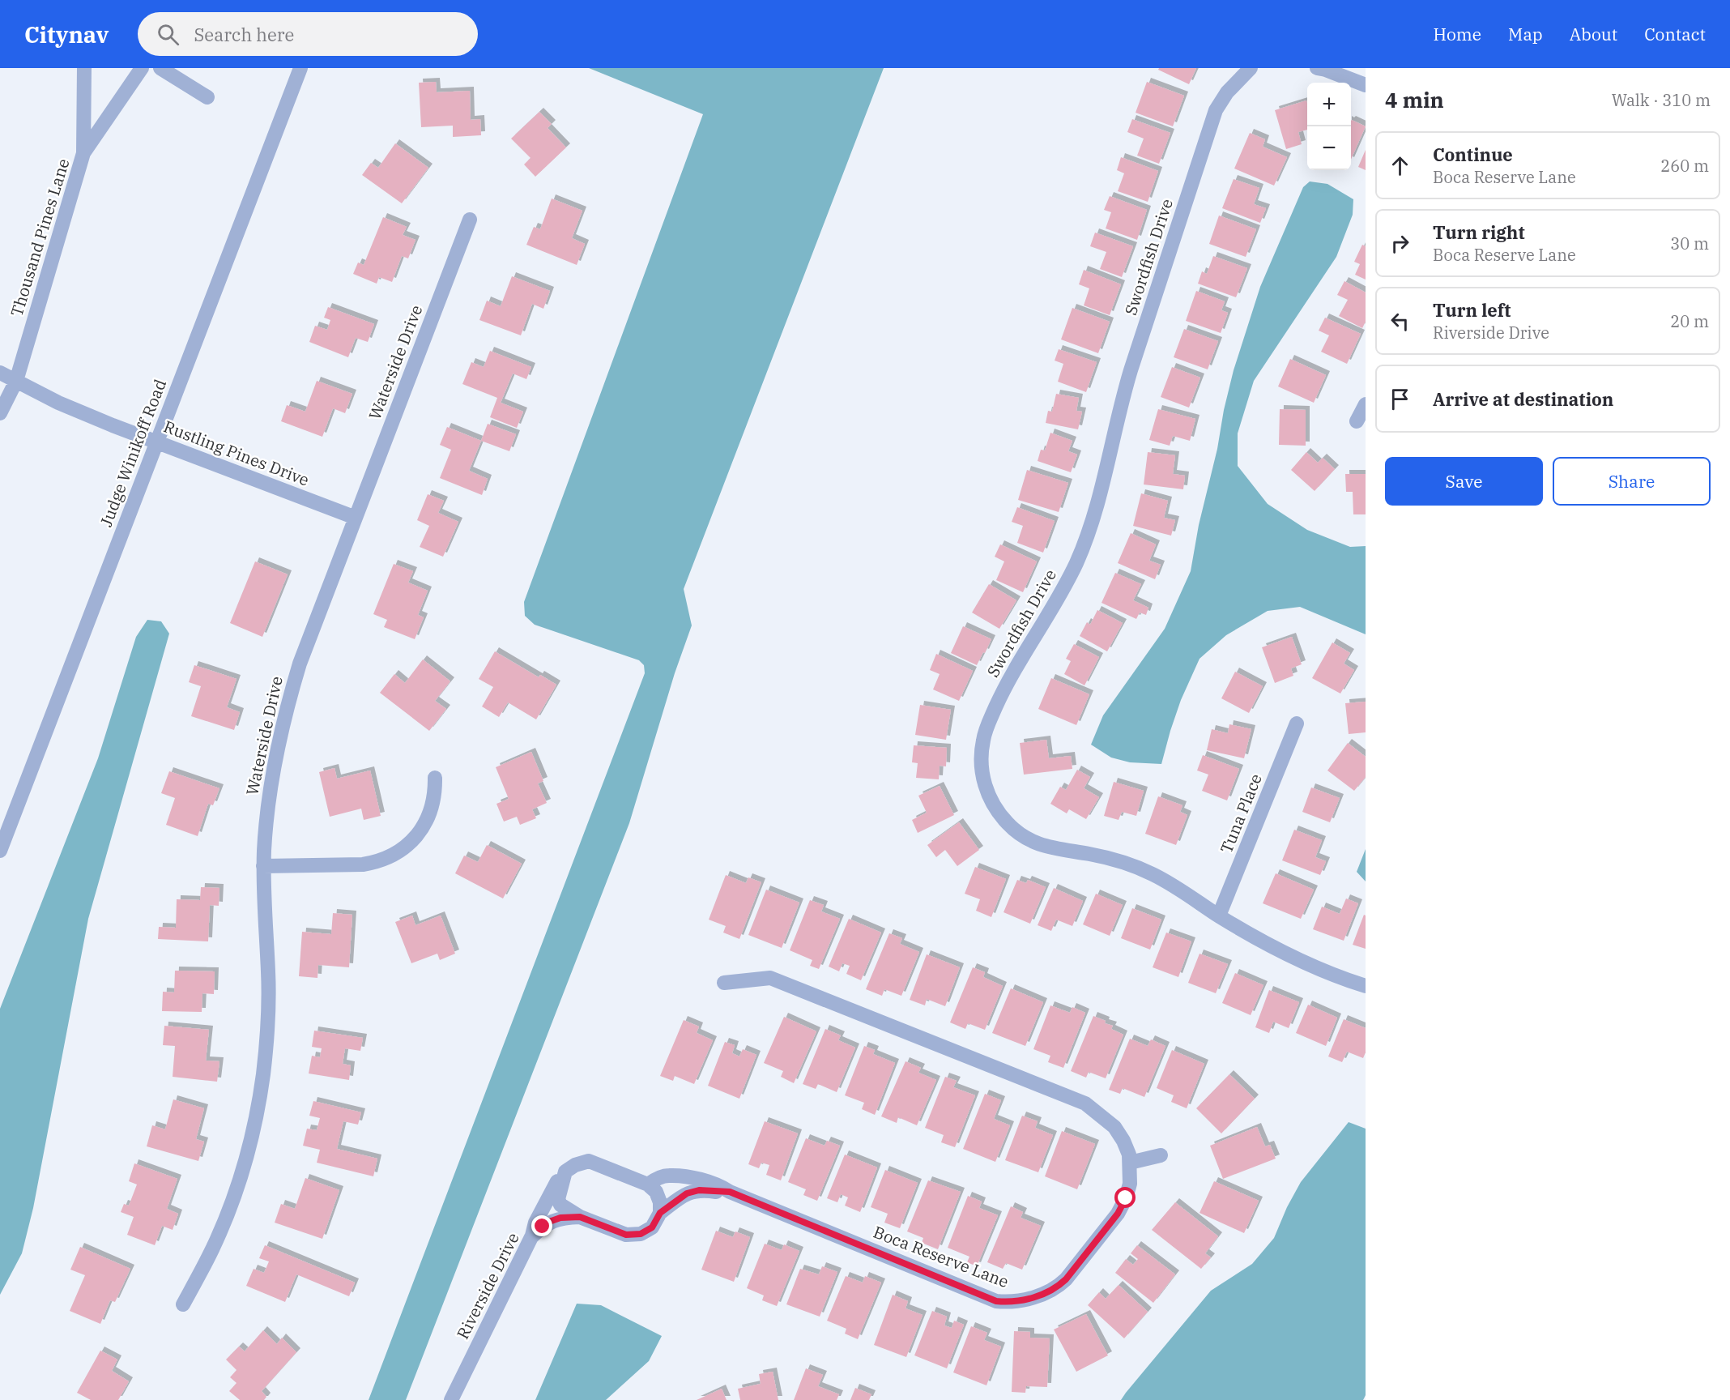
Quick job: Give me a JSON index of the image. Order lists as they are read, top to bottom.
{
  "streets": {
    "street": [
      "Thousand Pines Lane",
      "Swordfish Drive",
      "Waterside Drive",
      "Judge Winikoff Road",
      "Rustling Pines Drive",
      "Tuna Place",
      "Boca Reserve Lane",
      "Riverside Drive"
    ]
  },
  "crossings": [
    ["Thousand Pines Lane", "Rustling Pines Drive"],
    ["Swordfish Drive", "Tuna Place"],
    ["Waterside Drive", "Rustling Pines Drive"],
    ["Judge Winikoff Road", "Rustling Pines Drive"],
    ["Boca Reserve Lane", "Riverside Drive"]
  ],
  "page": {
    "header": "Citynav",
    "search": "Search here",
    "nav": [
      "Home",
      "Map",
      "About",
      "Contact"
    ],
    "heading": ["4 min", "Walk · 310 m"],
    "map_buttons": ["+", "−"],
    "list": [
      ["Continue", "Boca Reserve Lane", "260 m"],
      ["Turn right", "Boca Reserve Lane", "30 m"],
      ["Turn left", "Riverside Drive", "20 m"],
      "Arrive at destination"
    ],
    "buttons": ["Save", "Share"]
  }
}
